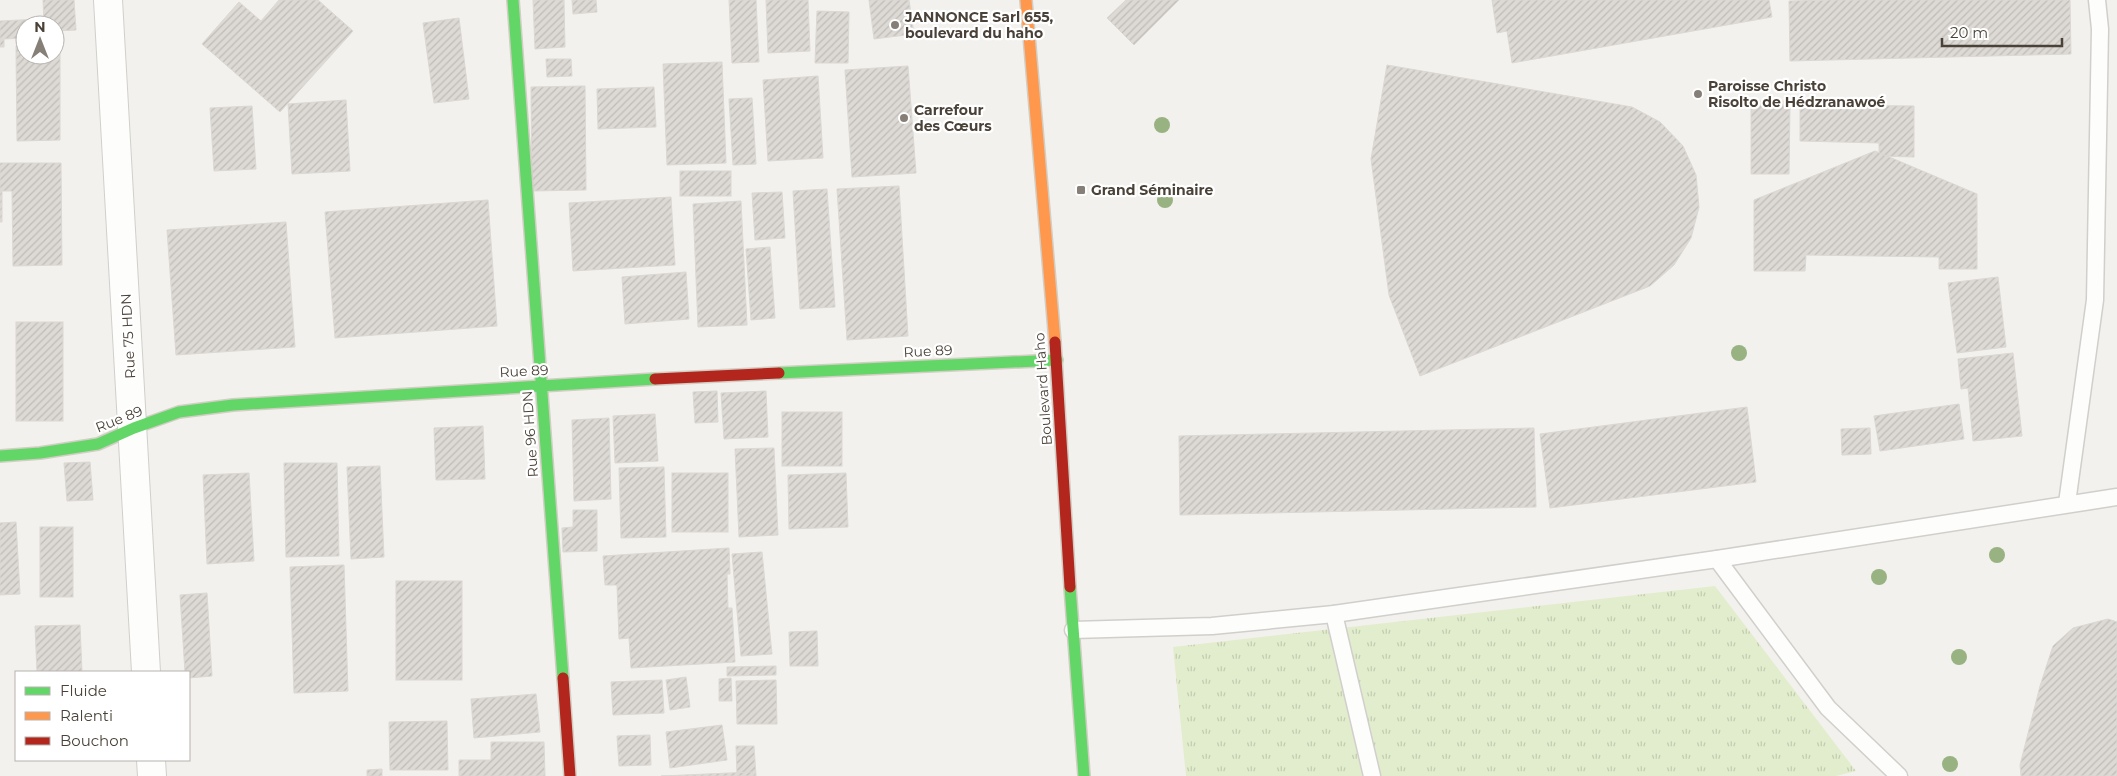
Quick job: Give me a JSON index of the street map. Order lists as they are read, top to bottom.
{
  "streets": {
    "street": [
      "Rue 75 HDN",
      "Rue 89",
      "Boulevard Haho",
      "Rue 96 HDN"
    ]
  },
  "crossings": [
    ["Rue 75 HDN", "Rue 89"],
    ["Rue 89", "Boulevard Haho"],
    ["Rue 89", "Rue 96 HDN"]
  ],
  "places": {
    "other": ["JANNONCE Sarl 655, boulevard du haho", "Paroisse Christo Risolto de Hédzranawoé", "Carrefour des Cœurs"],
    "transit": ["Grand Séminaire"]
  },
  "legend": ["Fluide", "Ralenti", "Bouchon"],
  "scale_bar": "20 m",
  "north": "top"
}
